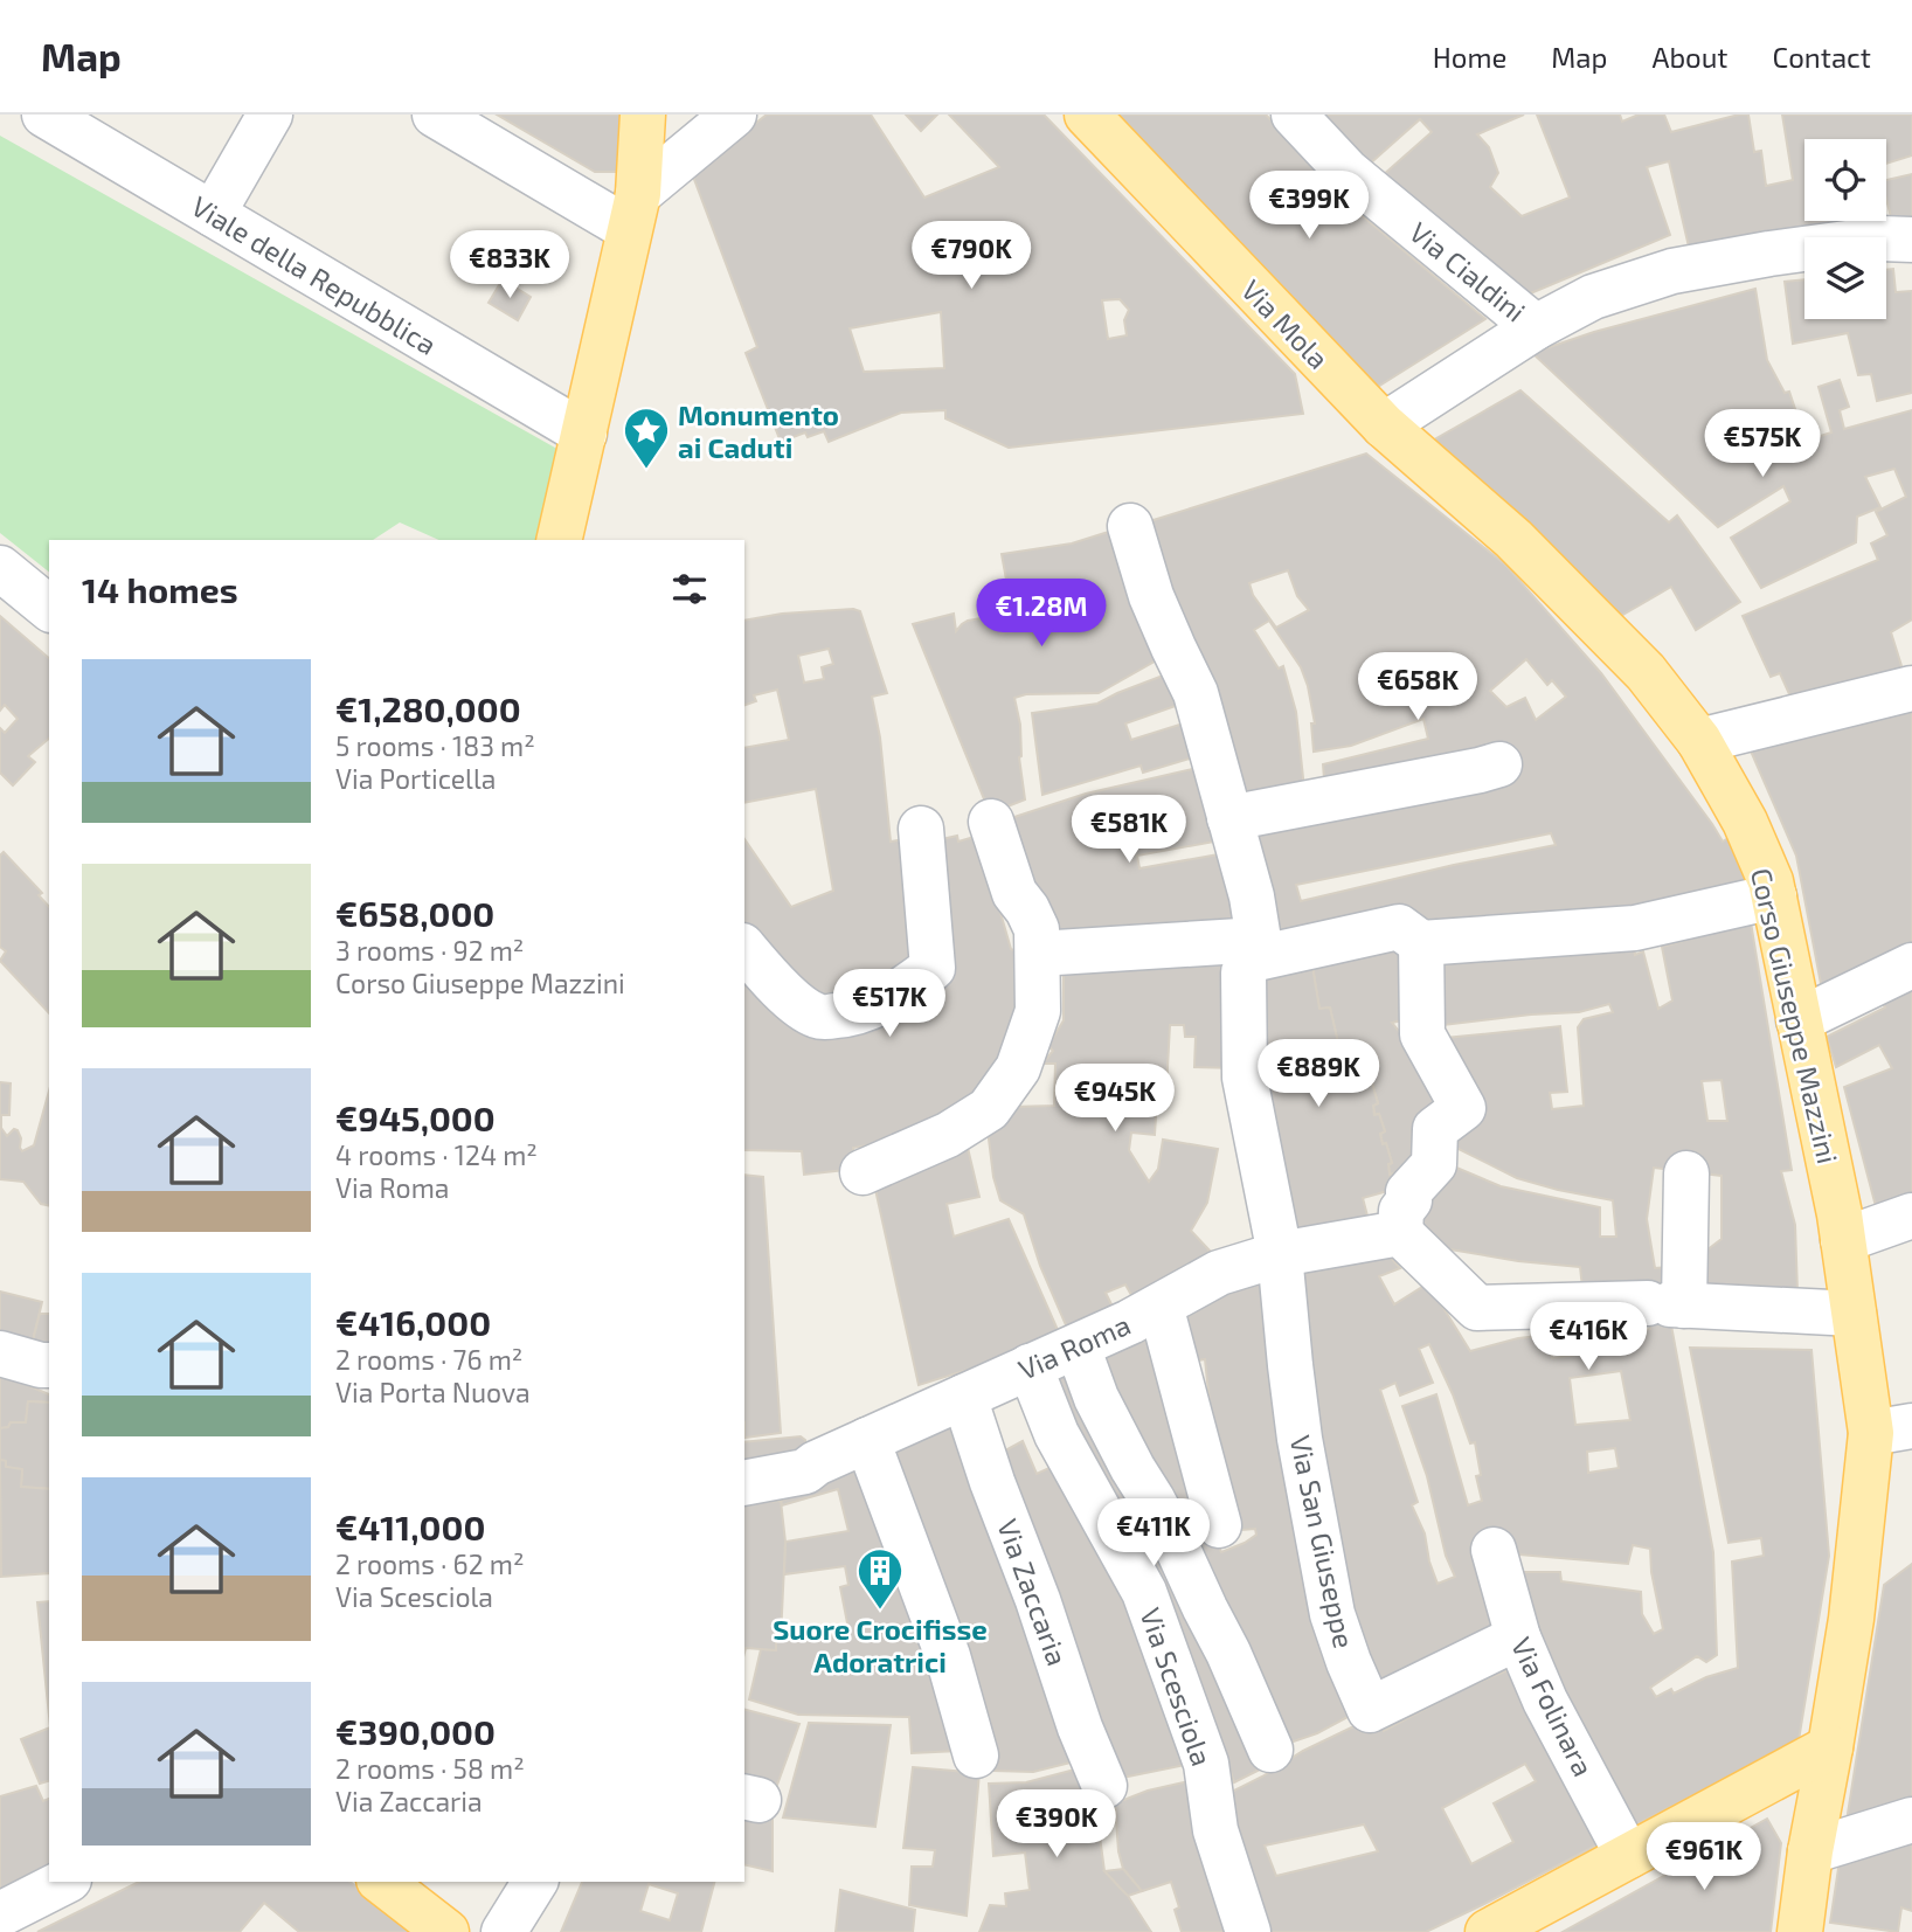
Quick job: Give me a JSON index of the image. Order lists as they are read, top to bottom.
{
  "streets": {
    "main road": ["Via Mola", "Corso Giuseppe Mazzini"],
    "street": [
      "Via Cialdini",
      "Viale della Repubblica",
      "Via Roma",
      "Via San Giuseppe",
      "Via Zaccaria",
      "Via Scesciola",
      "Via Folinara"
    ]
  },
  "crossings": [
    ["Via Mola", "Corso Giuseppe Mazzini"],
    ["Via Roma", "Via San Giuseppe"],
    ["Via Roma", "Via Zaccaria"],
    ["Via Roma", "Via Scesciola"],
    ["Via San Giuseppe", "Via Folinara"]
  ],
  "places": {
    "place": ["Monumento ai Caduti"],
    "building": ["Suore Crocifisse Adoratrici"]
  },
  "page": {
    "header": "Map",
    "nav": [
      "Home",
      "Map",
      "About",
      "Contact"
    ],
    "price": [
      "€399K",
      "€790K",
      "€833K",
      "€575K",
      "€1.28M",
      "€658K",
      "€581K",
      "€517K",
      "€889K",
      "€945K",
      "€416K",
      "€411K",
      "€390K",
      "€961K"
    ],
    "heading": "14 homes",
    "list": [
      {
        "name": "€1,280,000",
        "note": "5 rooms · 183 m² · Via Porticella"
      },
      {
        "name": "€658,000",
        "note": "3 rooms · 92 m² · Corso Giuseppe Mazzini"
      },
      {
        "name": "€945,000",
        "note": "4 rooms · 124 m² · Via Roma"
      },
      {
        "name": "€416,000",
        "note": "2 rooms · 76 m² · Via Porta Nuova"
      },
      {
        "name": "€411,000",
        "note": "2 rooms · 62 m² · Via Scesciola"
      },
      {
        "name": "€390,000",
        "note": "2 rooms · 58 m² · Via Zaccaria"
      }
    ]
  }
}
